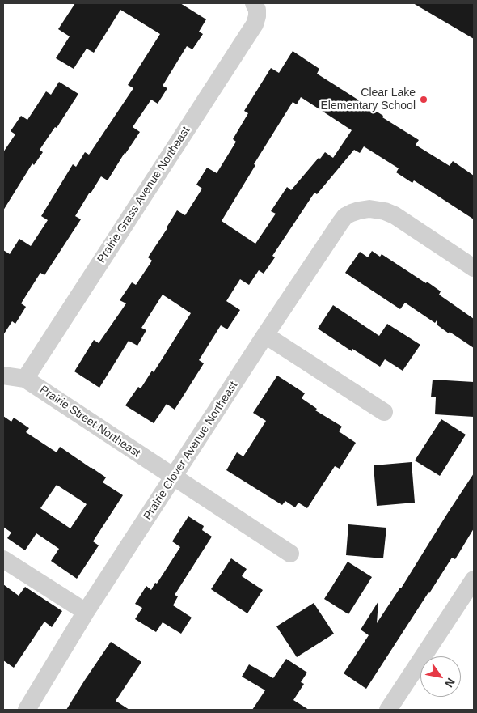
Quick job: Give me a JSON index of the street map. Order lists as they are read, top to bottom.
{
  "streets": {
    "street": ["Prairie Grass Avenue Northeast", "Prairie Street Northeast", "Prairie Clover Avenue Northeast"]
  },
  "crossings": [
    ["Prairie Grass Avenue Northeast", "Prairie Street Northeast"],
    ["Prairie Street Northeast", "Prairie Clover Avenue Northeast"]
  ],
  "places": ["Clear Lake Elementary School"],
  "north": "bottom right"
}
